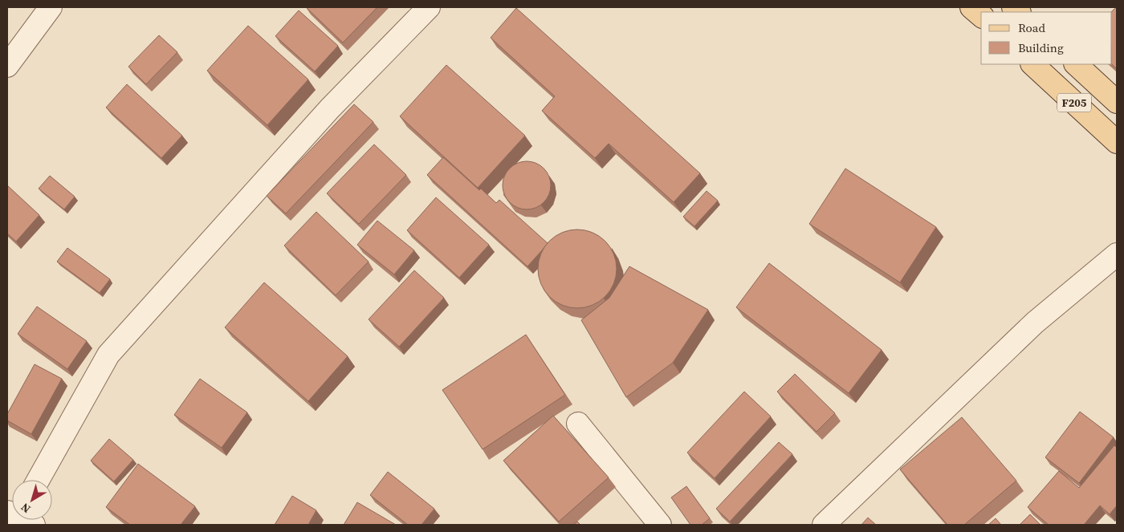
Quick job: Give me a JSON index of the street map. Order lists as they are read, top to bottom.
{
  "streets": {
    "main road": ["F205"]
  },
  "legend": ["Road", "Building"],
  "north": "bottom left"
}
